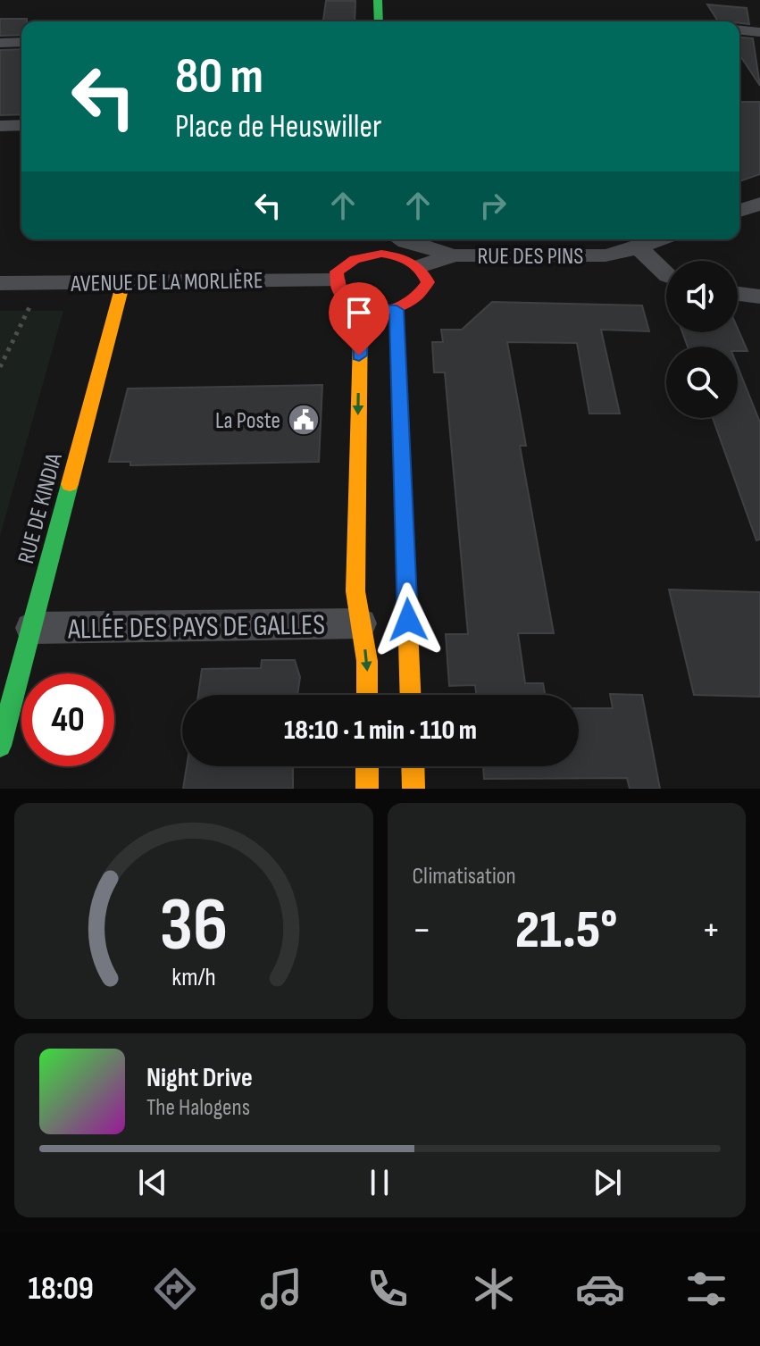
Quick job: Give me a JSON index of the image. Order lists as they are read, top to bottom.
{
  "streets": {
    "street": [
      "RUE DES PINS",
      "AVENUE DE LA MORLIÈRE",
      "RUE DE KINDIA",
      "ALLÉE DES PAYS DE GALLES"
    ]
  },
  "crossings": [
    ["RUE DES PINS", "AVENUE DE LA MORLIÈRE"],
    ["AVENUE DE LA MORLIÈRE", "RUE DE KINDIA"],
    ["RUE DE KINDIA", "ALLÉE DES PAYS DE GALLES"]
  ],
  "places": {
    "public building": ["La Poste"]
  },
  "page": {
    "turn": ["80 m", "Place de Heuswiller"],
    "limit": "40",
    "trip": "18:10 · 1 min · 110 m",
    "tile": "Climatisation",
    "heat": ["−", "21.5°", "+"],
    "song": ["Night Drive", "The Halogens"],
    "tabs": "18:09",
    "gauge": ["36", "km/h"]
  }
}
